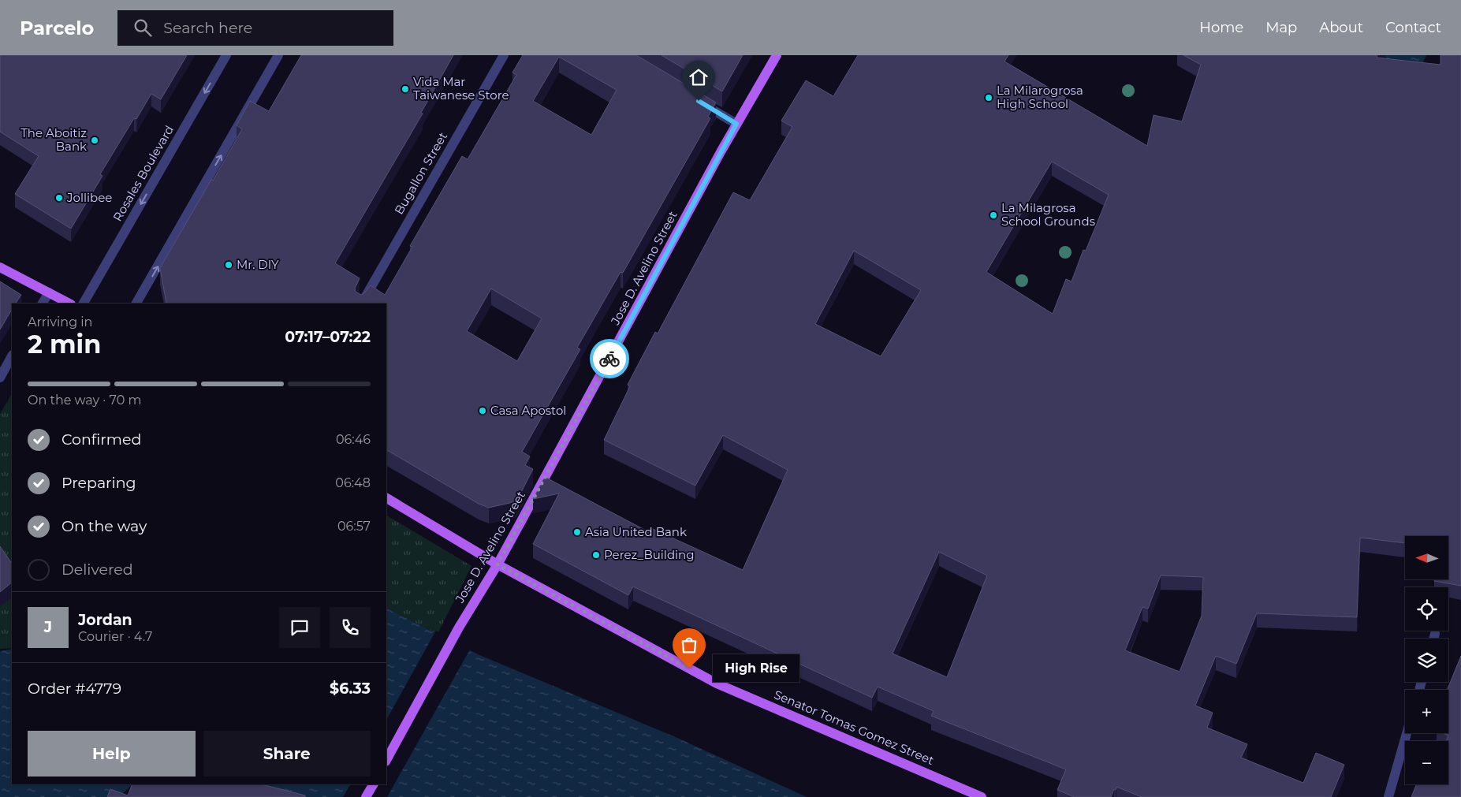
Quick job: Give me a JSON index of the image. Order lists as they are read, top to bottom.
{
  "streets": {
    "main road": ["Jose D. Avelino Street", "Senator Tomas Gomez Street"],
    "street": ["Rosales Boulevard", "Bugallon Street"]
  },
  "crossings": [
    ["Jose D. Avelino Street", "Senator Tomas Gomez Street"]
  ],
  "places": [
    "Vida Mar Taiwanese Store",
    "La Milarogrosa High School",
    "The Aboitiz Bank",
    "Jollibee",
    "La Milagrosa School Grounds",
    "Mr. DIY",
    "Casa Apostol",
    "Asia United Bank",
    "Perez_Building",
    "High Rise"
  ],
  "north": "left",
  "page": {
    "header": "Parcelo",
    "search": "Search here",
    "nav": [
      "Home",
      "Map",
      "About",
      "Contact"
    ],
    "heading": ["2 min", "Arriving in", "07:17–07:22"],
    "panel": [
      "Jordan",
      "Courier · 4.7",
      "Order #4779",
      "$6.33"
    ],
    "bar": "On the way · 70 m",
    "list": [
      ["Confirmed", "06:46"],
      ["Preparing", "06:48"],
      ["On the way", "06:57"],
      "Delivered"
    ],
    "map_buttons": ["+", "−"],
    "round": "J",
    "bubble": "High Rise",
    "buttons": ["Help", "Share"]
  }
}
